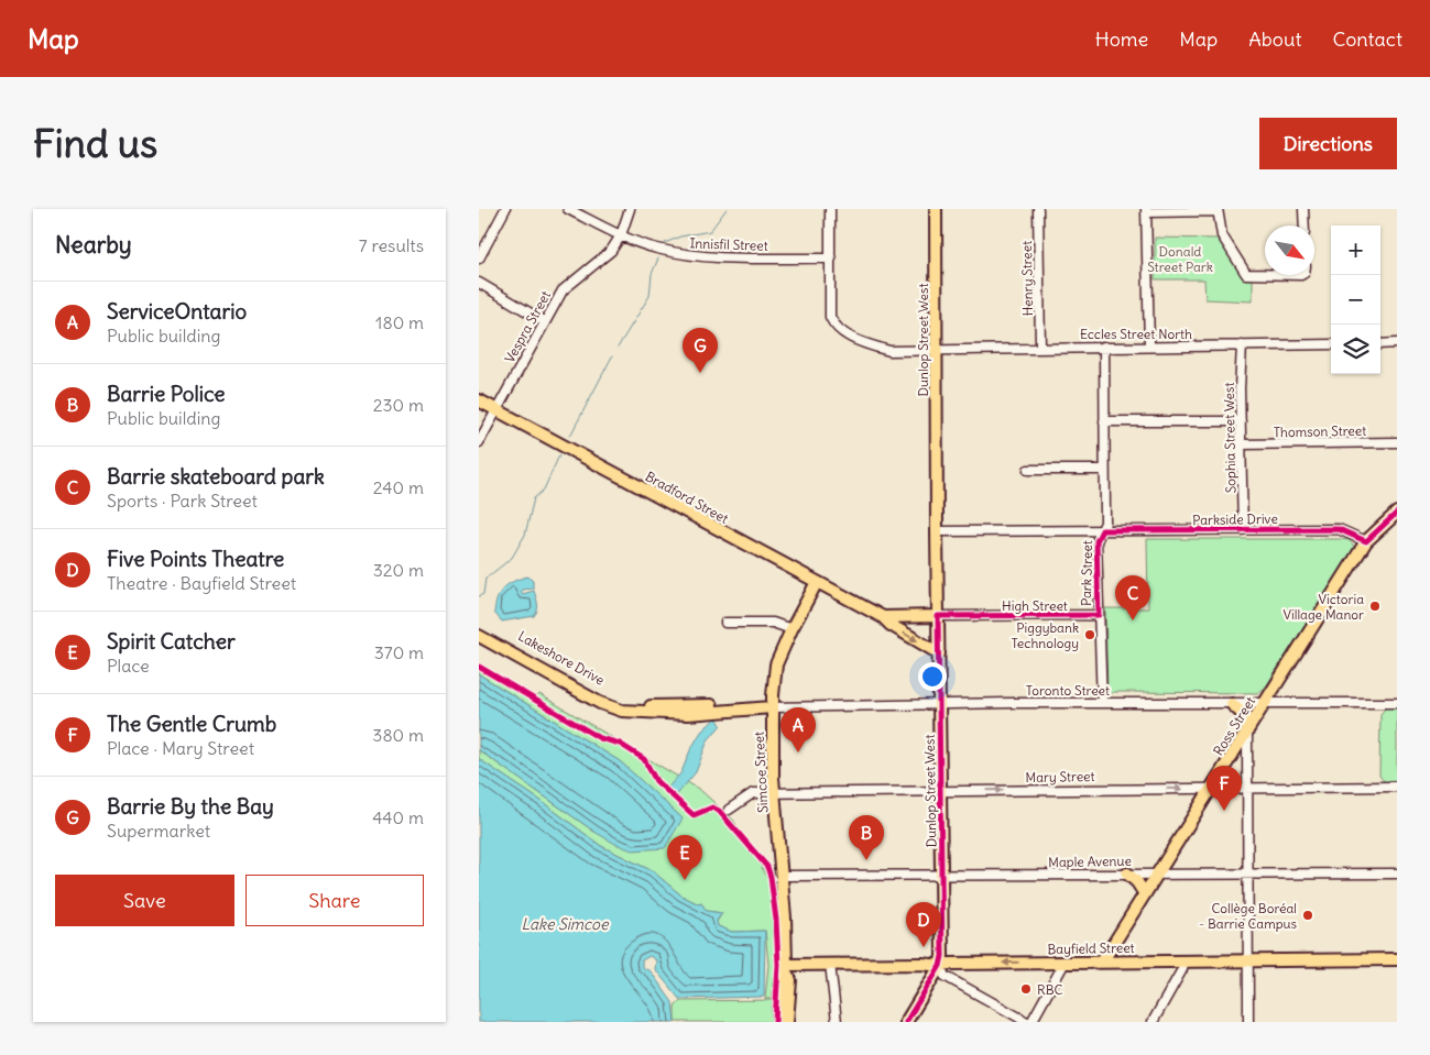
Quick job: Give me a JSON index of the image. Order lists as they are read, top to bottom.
{
  "streets": {
    "main road": [
      "Dunlop Street West",
      "Bradford Street",
      "High Street",
      "Lakeshore Drive",
      "Toronto Street",
      "Ross Street",
      "Simcoe Street",
      "Bayfield Street"
    ],
    "street": [
      "Innisfil Street",
      "Henry Street",
      "Vespra Street",
      "Eccles Street North",
      "Thomson Street",
      "Sophia Street West",
      "Parkside Drive",
      "Park Street",
      "Mary Street",
      "Maple Avenue"
    ]
  },
  "crossings": [
    ["Innisfil Street", "Vespra Street"],
    ["Innisfil Street", "Eccles Street North"],
    ["Henry Street", "Eccles Street North"],
    ["Vespra Street", "Bradford Street"],
    ["Eccles Street North", "Dunlop Street West"],
    ["Eccles Street North", "Sophia Street West"],
    ["Eccles Street North", "Park Street"],
    ["Dunlop Street West", "Bradford Street"],
    ["Dunlop Street West", "Parkside Drive"],
    ["Dunlop Street West", "High Street"],
    ["Dunlop Street West", "Toronto Street"],
    ["Dunlop Street West", "Mary Street"],
    ["Dunlop Street West", "Maple Avenue"],
    ["Dunlop Street West", "Bayfield Street"],
    ["Thomson Street", "Sophia Street West"],
    ["Sophia Street West", "Parkside Drive"],
    ["Bradford Street", "High Street"],
    ["Bradford Street", "Simcoe Street"],
    ["Parkside Drive", "Park Street"],
    ["Parkside Drive", "Ross Street"],
    ["Park Street", "High Street"],
    ["Park Street", "Toronto Street"],
    ["Lakeshore Drive", "Toronto Street"],
    ["Toronto Street", "Ross Street"],
    ["Toronto Street", "Simcoe Street"],
    ["Ross Street", "Mary Street"],
    ["Ross Street", "Maple Avenue"],
    ["Ross Street", "Bayfield Street"],
    ["Simcoe Street", "Mary Street"],
    ["Simcoe Street", "Maple Avenue"],
    ["Simcoe Street", "Bayfield Street"]
  ],
  "one_way": ["Mary Street"],
  "water": ["Lake Simcoe"],
  "parks": ["Donald Street Park"],
  "places": [
    "Victoria Village Manor",
    "Piggybank Technology",
    "Collège Boréal - Barrie Campus",
    "RBC"
  ],
  "north": "bottom right",
  "page": {
    "header": "Map",
    "nav": [
      "Home",
      "Map",
      "About",
      "Contact"
    ],
    "buttons": [
      "Directions",
      ["Save", "Share"]
    ],
    "title": "Find us",
    "heading": ["Nearby", "7 results"],
    "map_buttons": ["+", "−"],
    "list": [
      {
        "mark": "A",
        "name": "ServiceOntario",
        "note": "Public building",
        "value": "180 m"
      },
      {
        "mark": "B",
        "name": "Barrie Police",
        "note": "Public building",
        "value": "230 m"
      },
      {
        "mark": "C",
        "name": "Barrie skateboard park",
        "note": "Sports · Park Street",
        "value": "240 m"
      },
      {
        "mark": "D",
        "name": "Five Points Theatre",
        "note": "Theatre · Bayfield Street",
        "value": "320 m"
      },
      {
        "mark": "E",
        "name": "Spirit Catcher",
        "note": "Place",
        "value": "370 m"
      },
      {
        "mark": "F",
        "name": "The Gentle Crumb",
        "note": "Place · Mary Street",
        "value": "380 m"
      },
      {
        "mark": "G",
        "name": "Barrie By the Bay",
        "note": "Supermarket",
        "value": "440 m"
      }
    ],
    "pins": [
      "G",
      "C",
      "A",
      "F",
      "B",
      "E",
      "D"
    ]
  }
}
